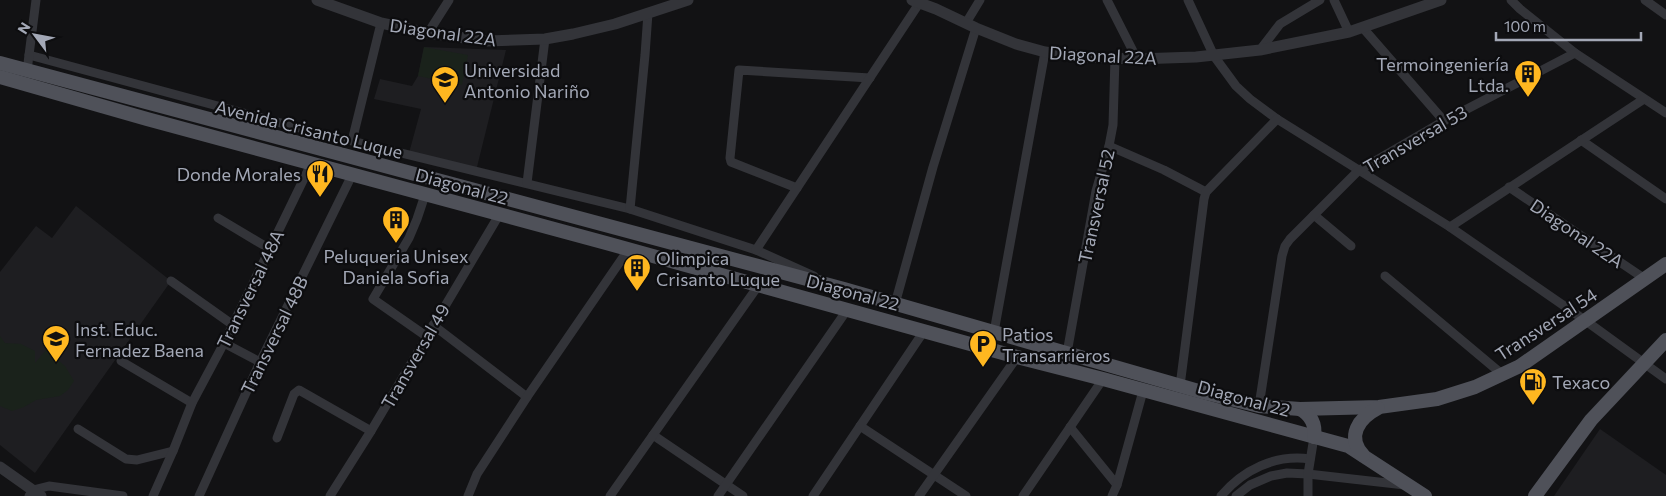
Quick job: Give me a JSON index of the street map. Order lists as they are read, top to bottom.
{
  "streets": {
    "main road": ["Diagonal 22", "Transversal 54"],
    "street": [
      "Diagonal 22A",
      "Avenida Crisanto Luque",
      "Transversal 53",
      "Transversal 52",
      "Transversal 48A",
      "Transversal 48B",
      "Transversal 49"
    ]
  },
  "crossings": [
    ["Diagonal 22A", "Transversal 52"],
    ["Diagonal 22A", "Transversal 54"],
    ["Avenida Crisanto Luque", "Diagonal 22"],
    ["Transversal 53", "Diagonal 22"],
    ["Diagonal 22", "Transversal 52"],
    ["Diagonal 22", "Transversal 48A"],
    ["Diagonal 22", "Transversal 54"],
    ["Diagonal 22", "Transversal 48B"],
    ["Diagonal 22", "Transversal 49"]
  ],
  "places": {
    "building": ["Termoingeniería Ltda.", "Peluqueria Unisex Daniela Sofia", "Olimpica Crisanto Luque"],
    "school or university": ["Universidad Antonio Nariño", "Inst. Educ. Fernadez Baena"],
    "restaurant": ["Donde Morales"],
    "parking": ["Patios Transarrieros"],
    "fuel station": ["Texaco"]
  },
  "scale_bar": "100 m",
  "north": "top left"
}
